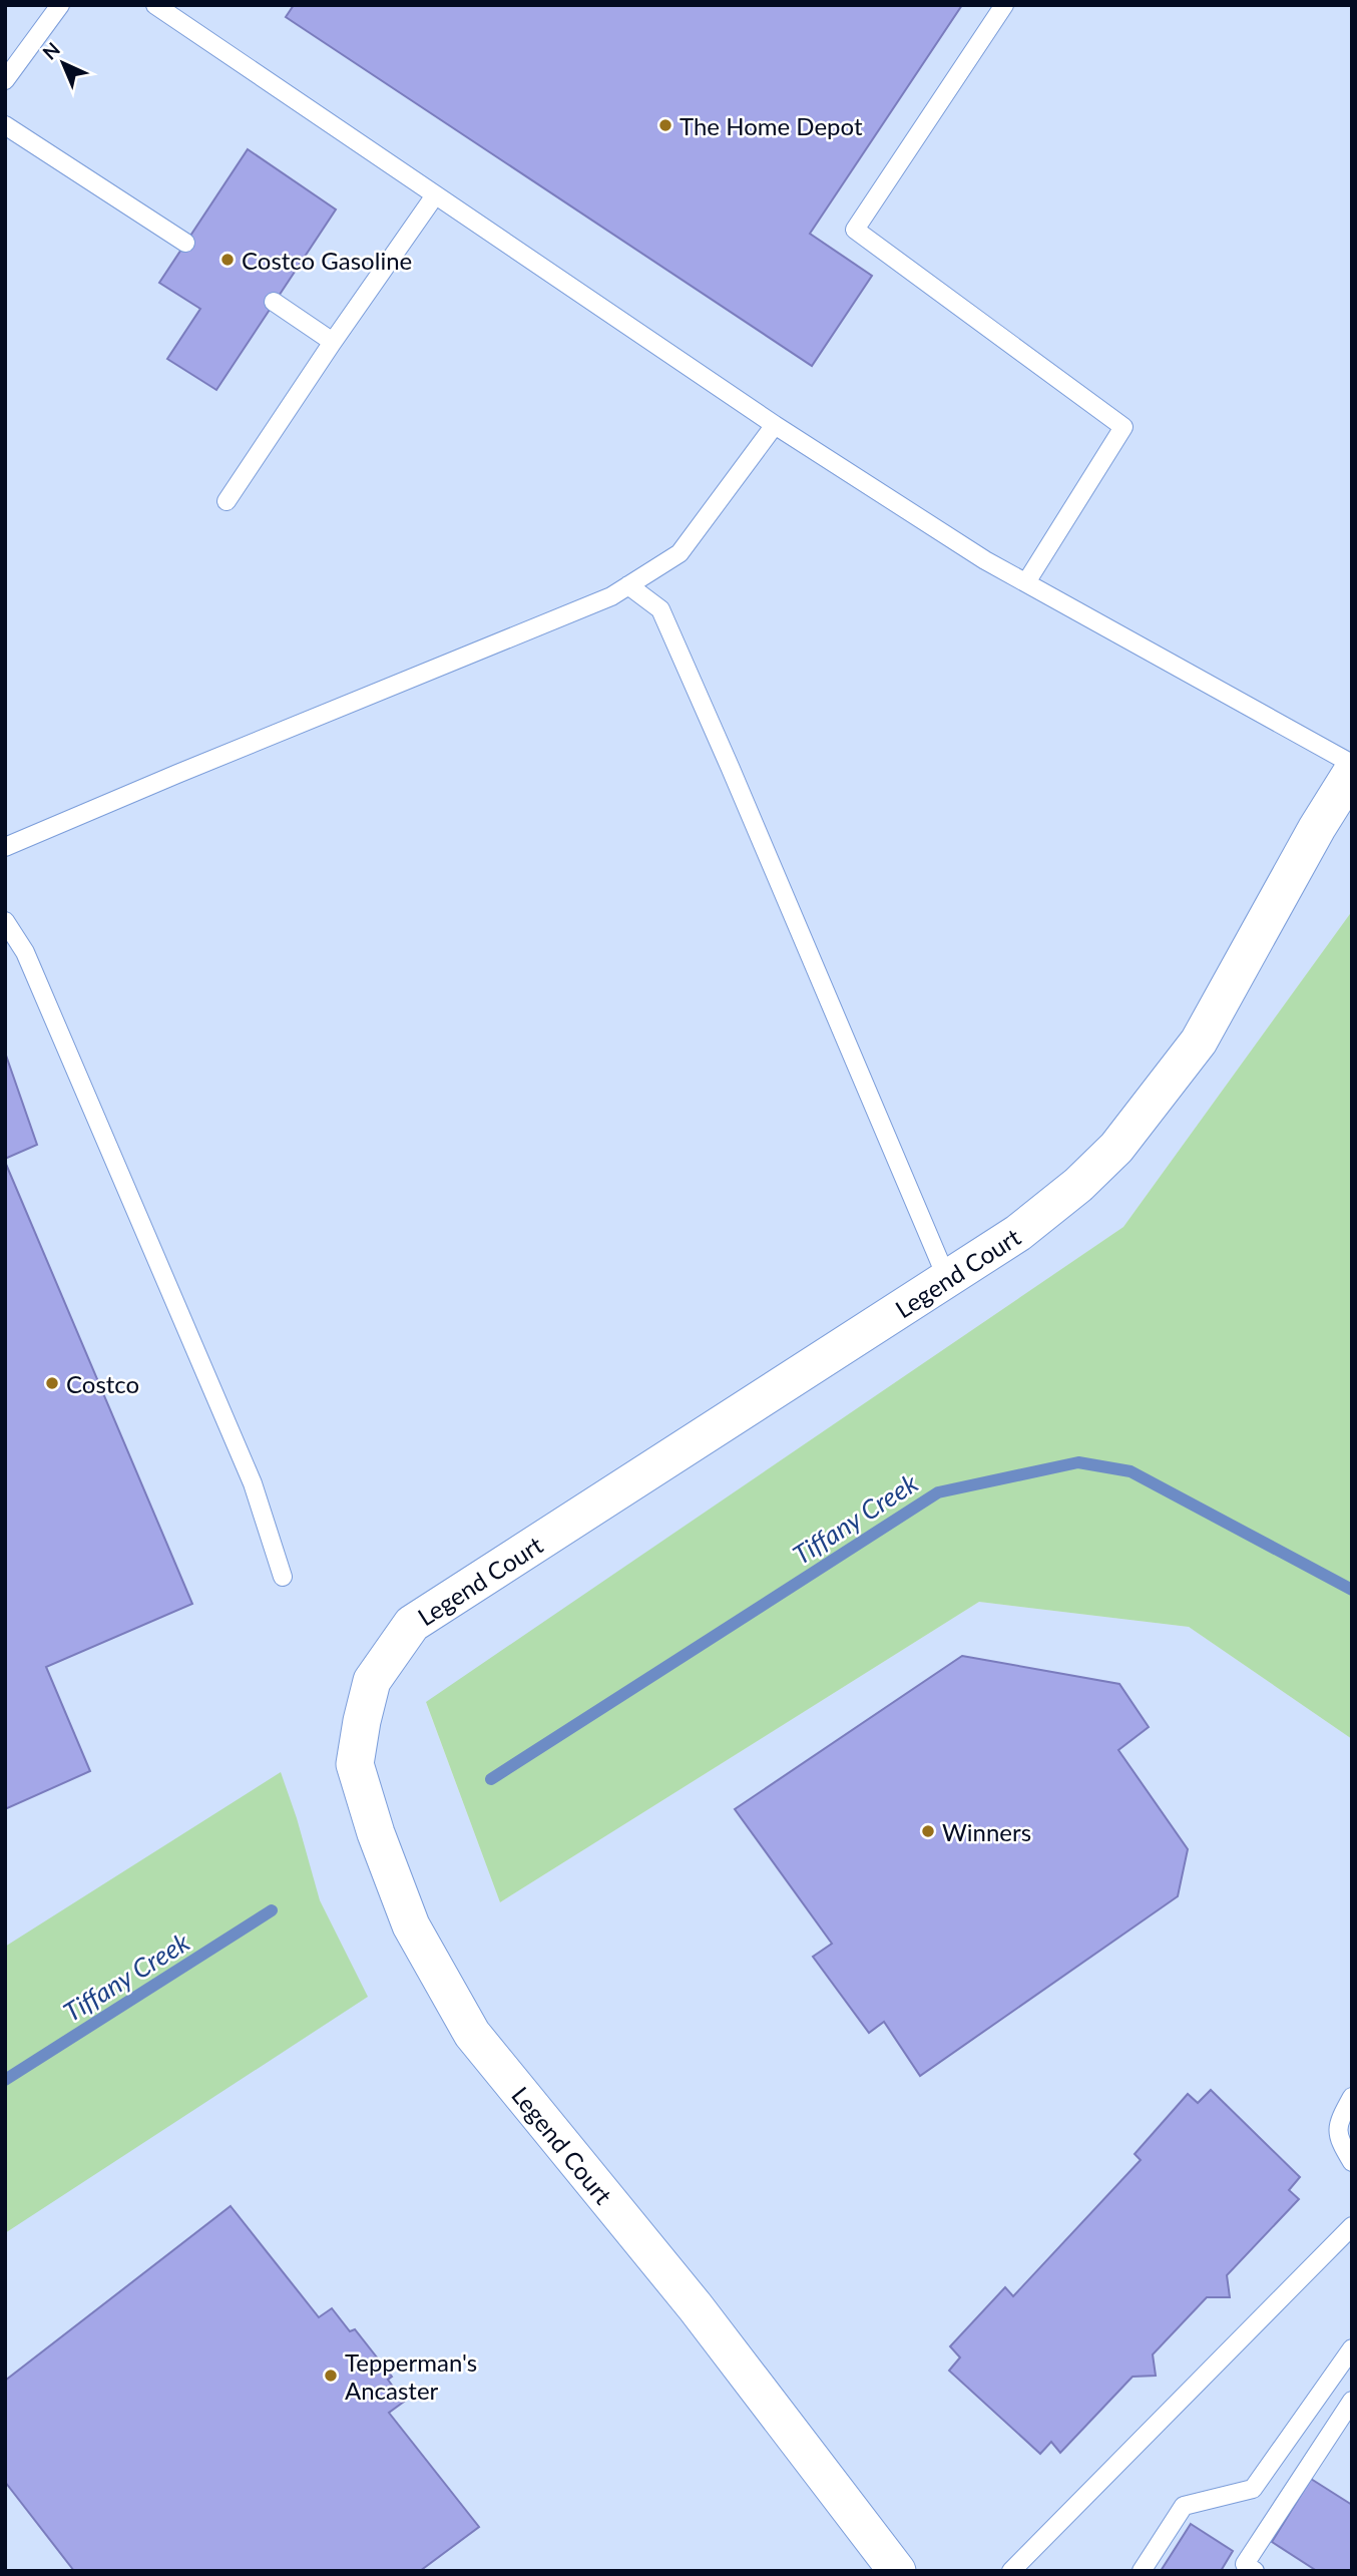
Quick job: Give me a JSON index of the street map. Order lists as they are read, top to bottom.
{
  "streets": {
    "street": ["Legend Court"]
  },
  "water": ["Tiffany Creek"],
  "places": [
    "The Home Depot",
    "Costco Gasoline",
    "Costco",
    "Winners",
    "Tepperman's Ancaster"
  ],
  "north": "top left"
}
